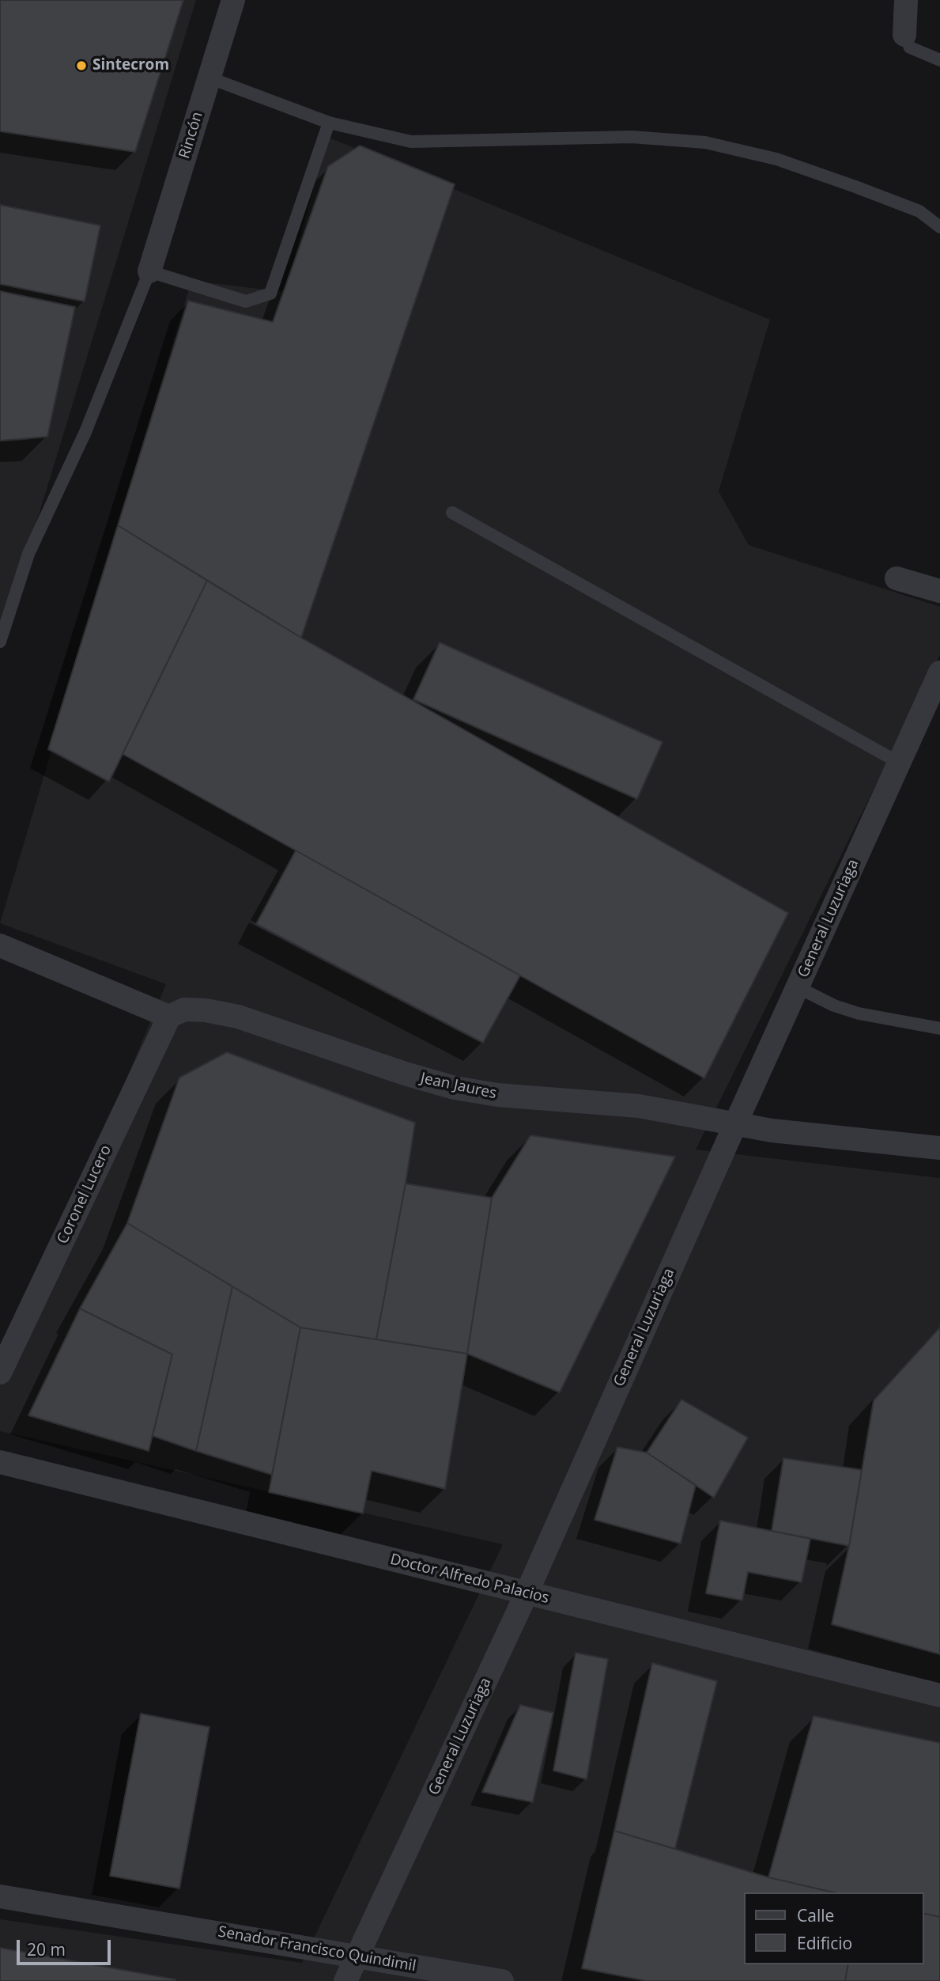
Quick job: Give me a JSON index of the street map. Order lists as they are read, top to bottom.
{
  "streets": {
    "street": [
      "Rincón",
      "General Luzuriaga",
      "Jean Jaures",
      "Coronel Lucero",
      "Doctor Alfredo Palacios",
      "Senador Francisco Quindimil"
    ]
  },
  "crossings": [
    ["General Luzuriaga", "Jean Jaures"],
    ["General Luzuriaga", "Doctor Alfredo Palacios"],
    ["General Luzuriaga", "Senador Francisco Quindimil"],
    ["Jean Jaures", "Coronel Lucero"]
  ],
  "places": ["Sintecrom"],
  "legend": ["Calle", "Edificio"],
  "scale_bar": "20 m"
}
